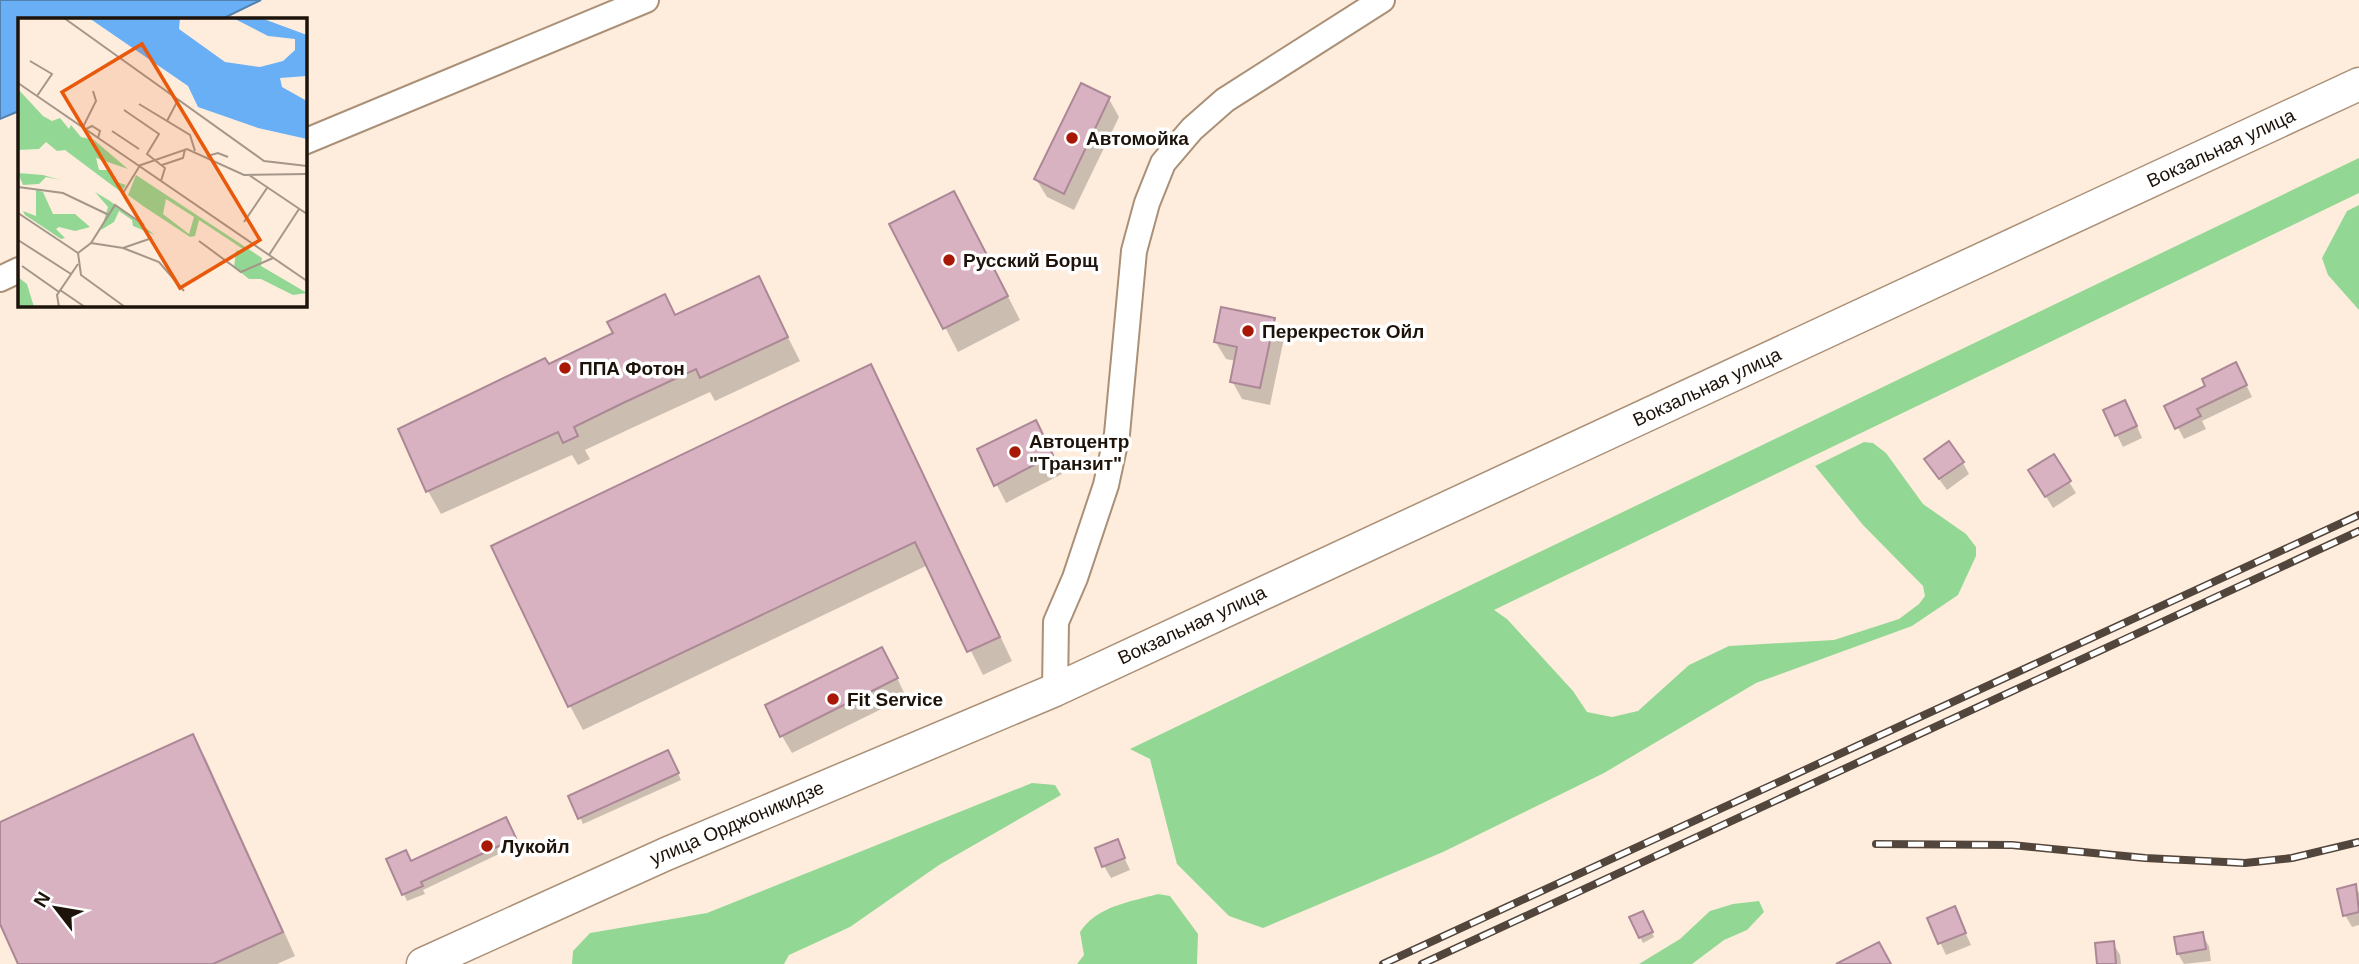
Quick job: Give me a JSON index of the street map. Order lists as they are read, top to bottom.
{
  "streets": {
    "main road": ["Вокзальная улица", "улица Орджоникидзе"]
  },
  "crossings": [
    ["Вокзальная улица", "улица Орджоникидзе"]
  ],
  "places": [
    "Автомойка",
    "Русский Борщ",
    "Перекресток Ойл",
    "ППА Фотон",
    "Автоцентр \"Транзит\"",
    "Fit Service",
    "Лукойл"
  ],
  "north": "top left"
}
